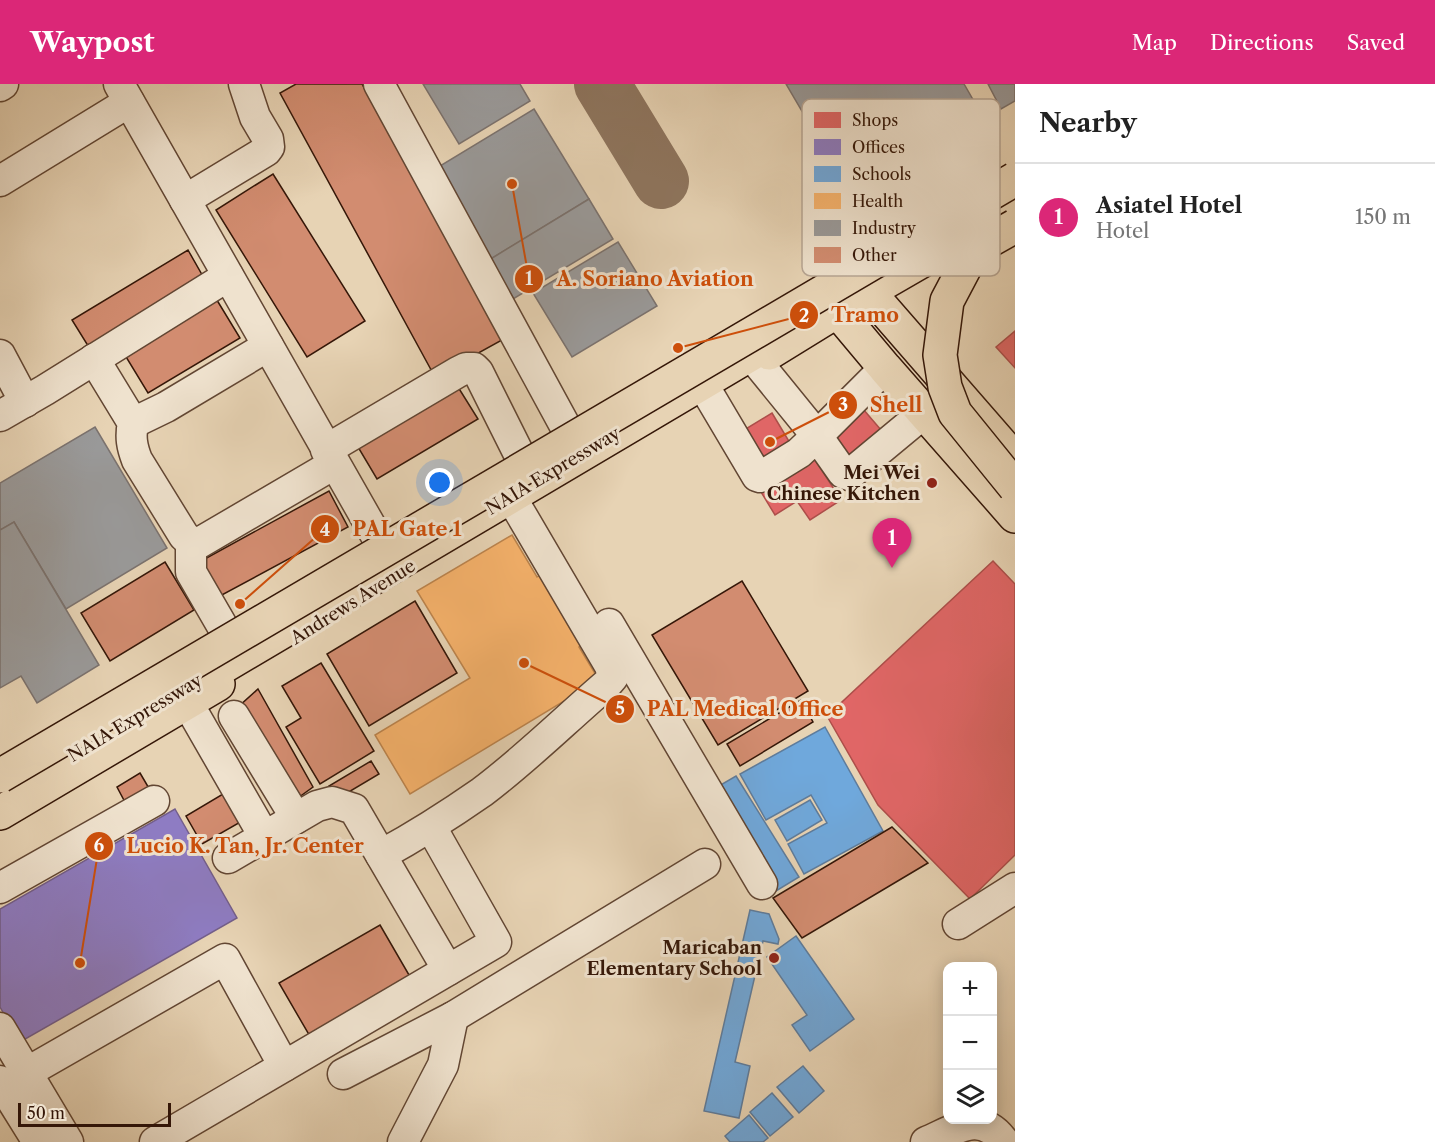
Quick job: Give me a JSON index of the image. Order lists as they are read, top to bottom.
{
  "streets": {
    "main road": ["NAIA Expressway", "Andrews Avenue"]
  },
  "places": [
    "A. Soriano Aviation",
    "Tramo",
    "Shell",
    "Mei Wei Chinese Kitchen",
    "PAL Gate 1",
    "PAL Medical Office",
    "Maricaban Elementary School",
    "Lucio K. Tan, Jr. Center"
  ],
  "legend": [
    "Shops",
    "Offices",
    "Schools",
    "Health",
    "Industry",
    "Other"
  ],
  "scale_bar": "50 m",
  "page": {
    "header": "Waypost",
    "nav": ["Map", "Directions", "Saved"],
    "heading": "Nearby",
    "list": [
      {
        "mark": "1",
        "name": "Asiatel Hotel",
        "note": "Hotel",
        "value": "150 m"
      }
    ],
    "pins": "1",
    "map_buttons": ["+", "−"],
    "scale": "50 m"
  }
}
